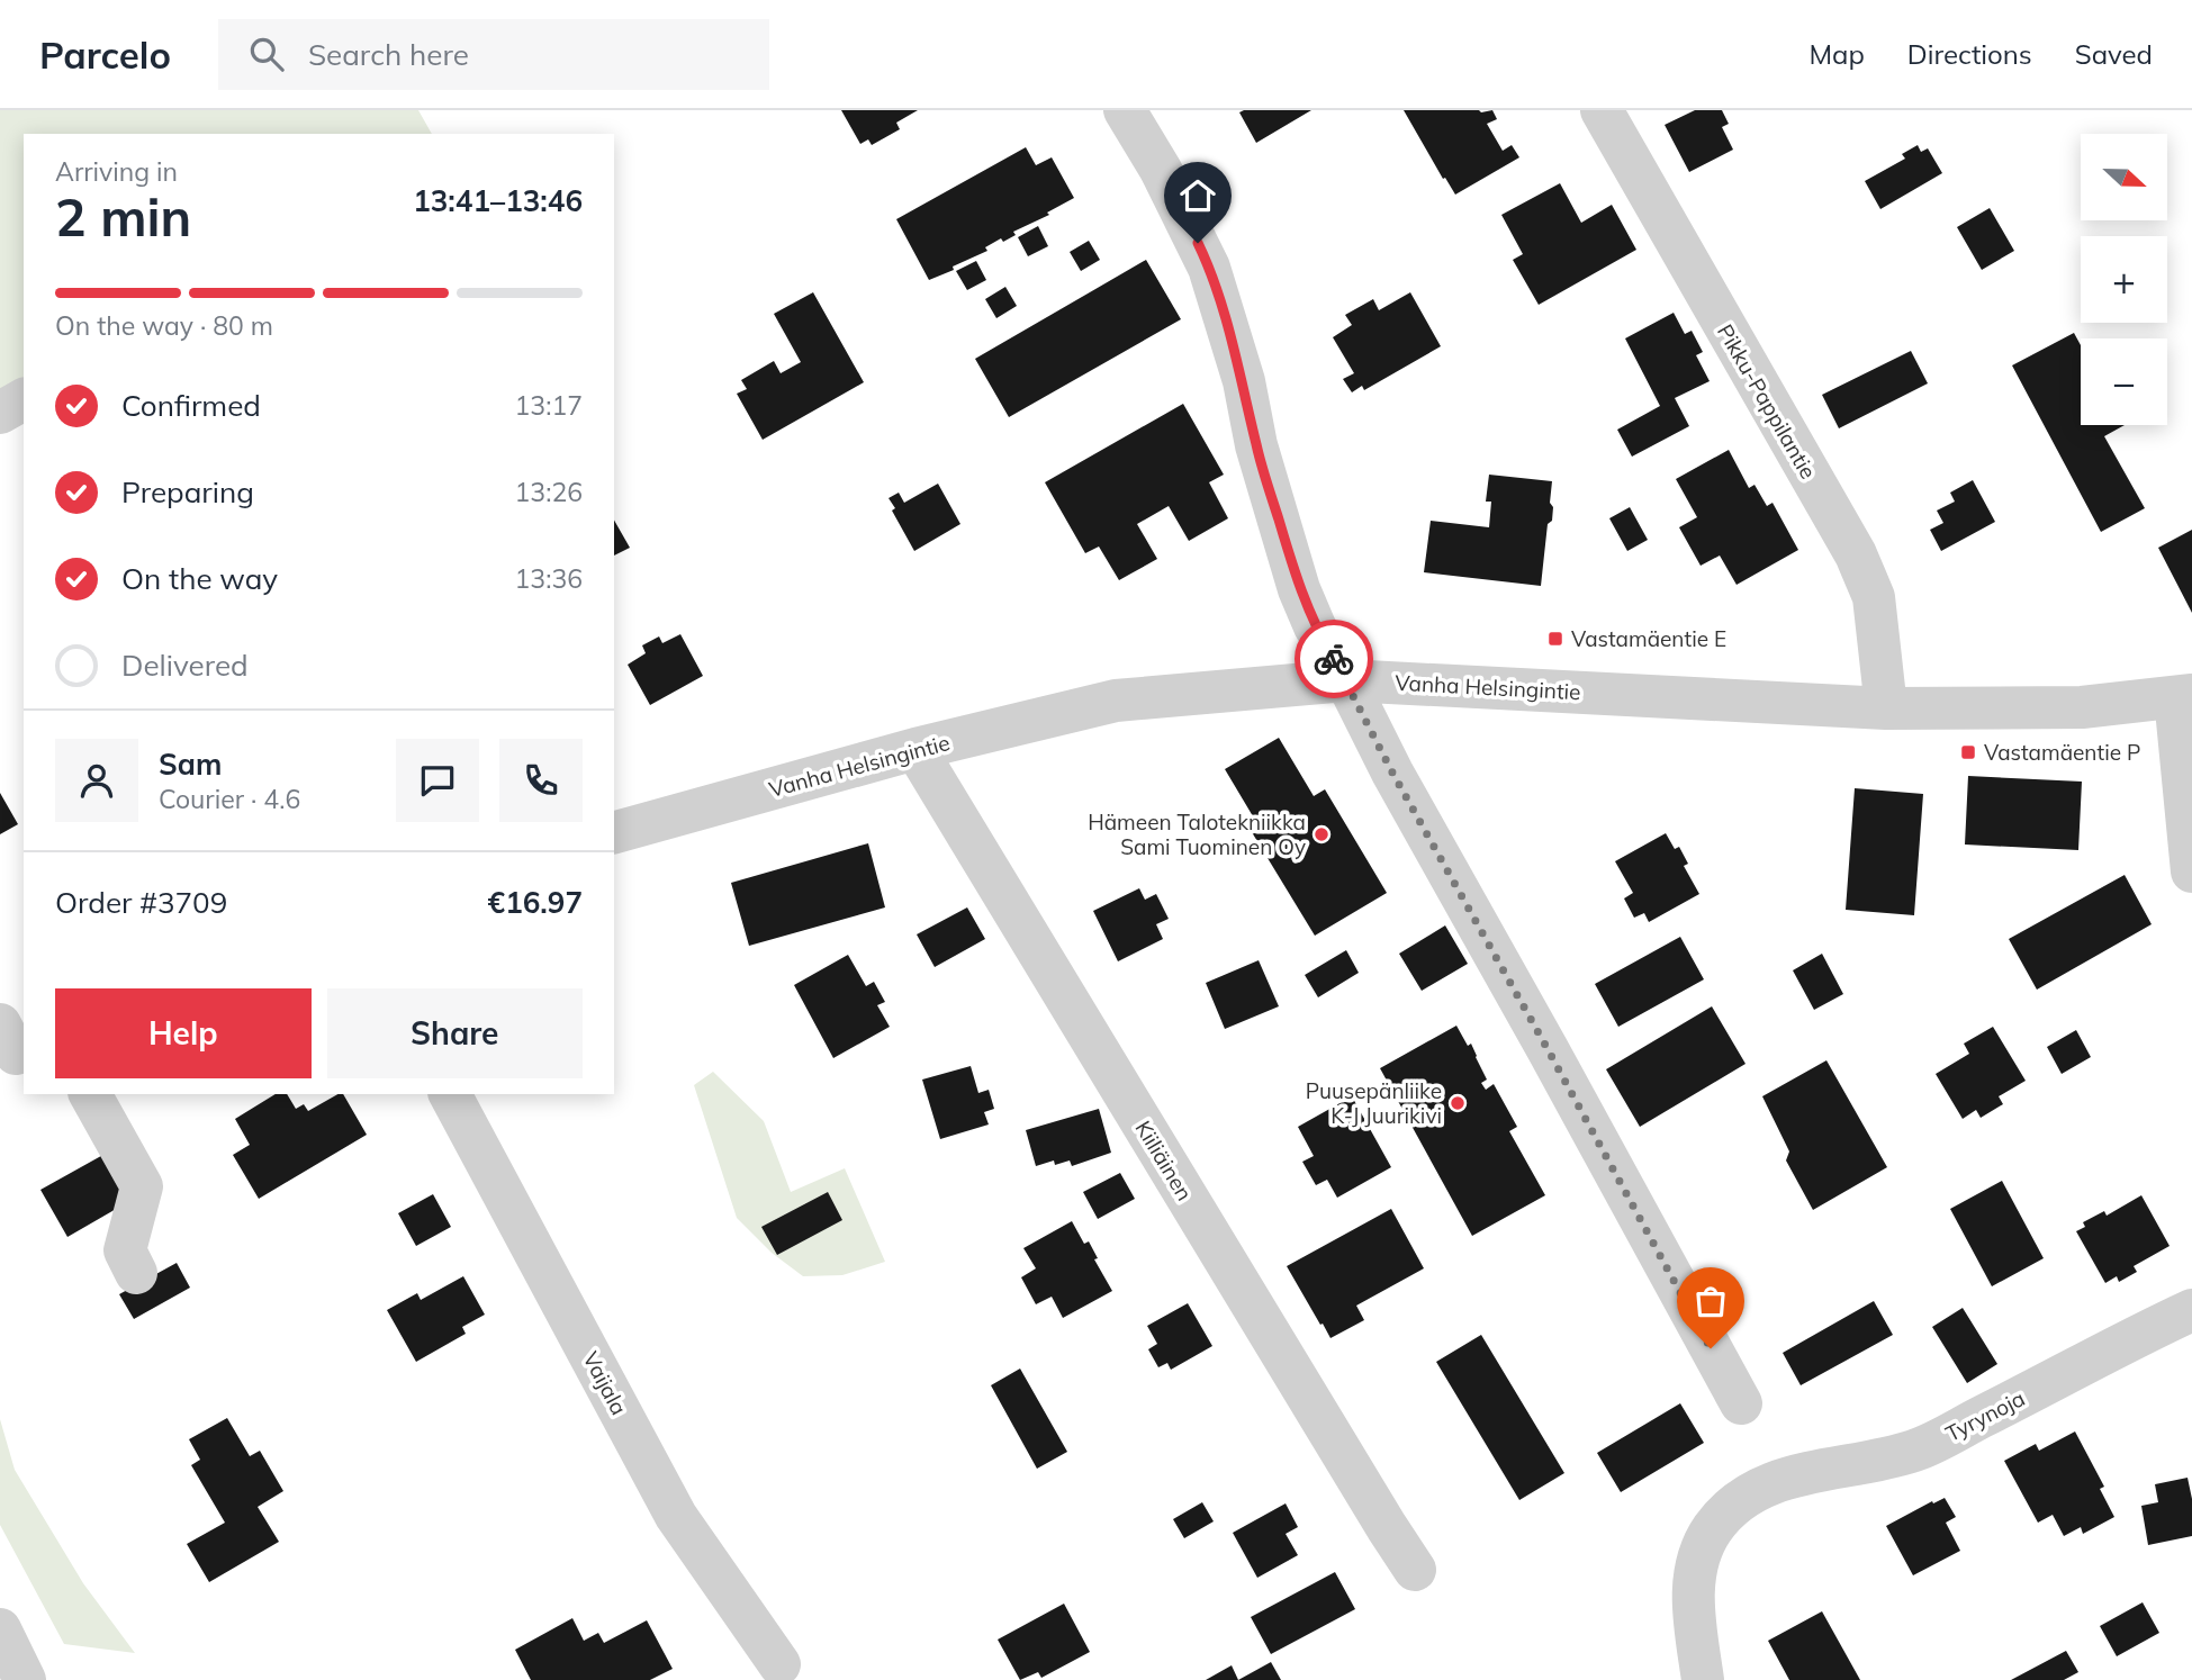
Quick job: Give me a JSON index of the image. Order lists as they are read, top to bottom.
{
  "streets": {
    "street": [
      "Pikku-Pappilantie",
      "Vanha Helsingintie",
      "Kiiliäinen",
      "Vaijala",
      "Tyrynoja"
    ]
  },
  "crossings": [
    ["Pikku-Pappilantie", "Vanha Helsingintie"],
    ["Vanha Helsingintie", "Kiiliäinen"]
  ],
  "places": {
    "transit": ["Vastamäentie E", "Vastamäentie P"],
    "other": ["Hämeen Talotekniikka Sami Tuominen Oy", "Puusepänliike K-J Juurikivi"]
  },
  "north": "right",
  "page": {
    "header": "Parcelo",
    "search": "Search here",
    "nav": ["Map", "Directions", "Saved"],
    "map_buttons": ["+", "−"],
    "heading": ["2 min", "Arriving in", "13:41–13:46"],
    "panel": [
      "Sam",
      "Courier · 4.6",
      "Order #3709",
      "€16.97"
    ],
    "bar": "On the way · 80 m",
    "list": [
      ["Confirmed", "13:17"],
      ["Preparing", "13:26"],
      ["On the way", "13:36"],
      "Delivered"
    ],
    "buttons": ["Help", "Share"]
  }
}
